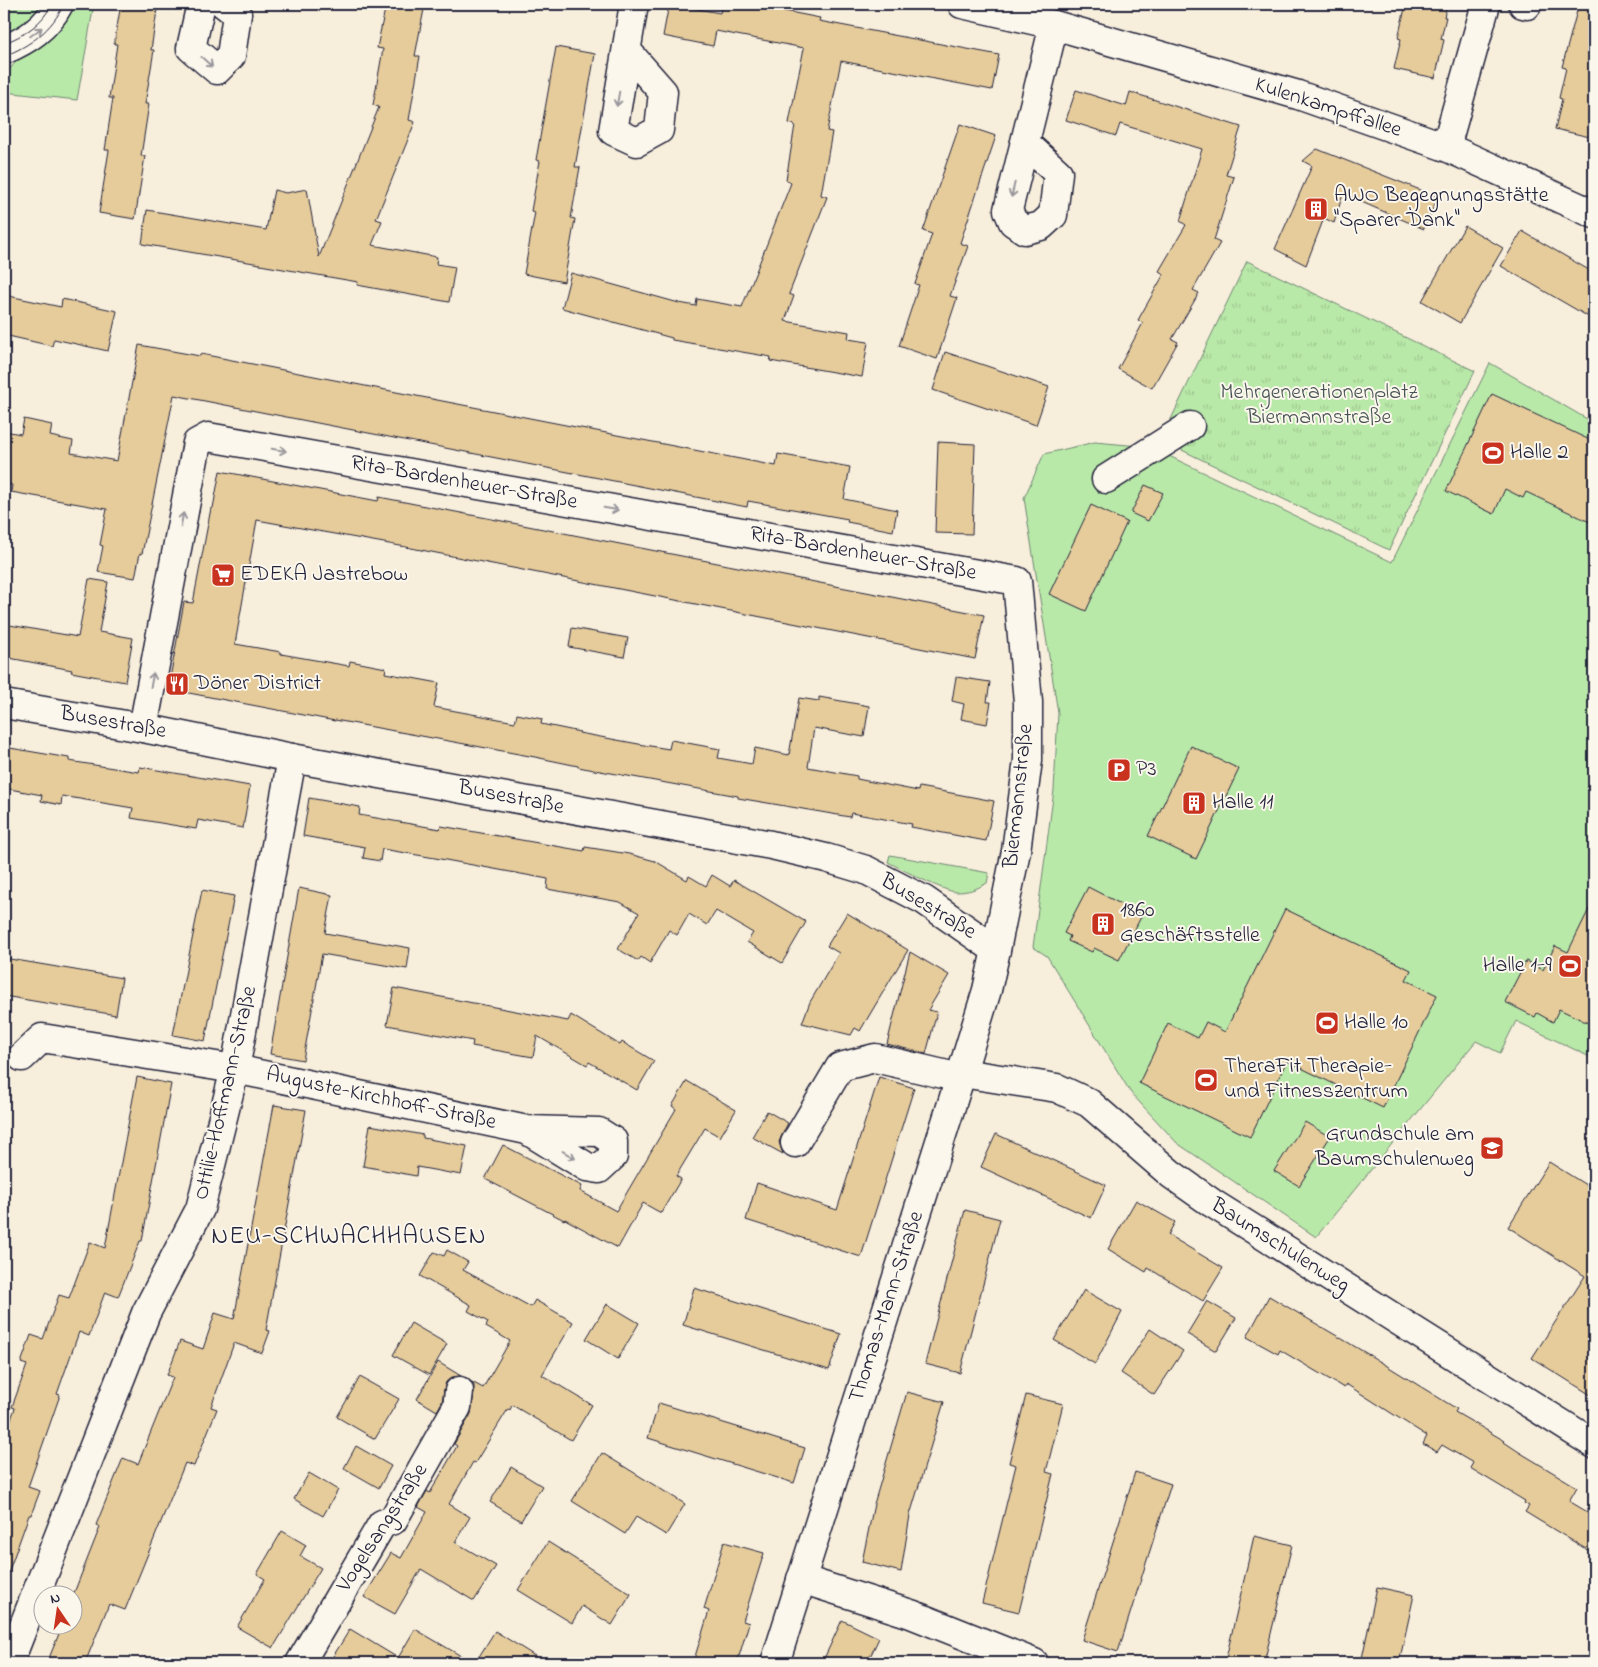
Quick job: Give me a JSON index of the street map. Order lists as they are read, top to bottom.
{
  "streets": {
    "street": [
      "Kulenkampffallee",
      "Rita-Bardenheuer-Straße",
      "Busestraße",
      "Biermannstraße",
      "Ottilie-Hoffmann-Straße",
      "Auguste-Kirchhoff-Straße",
      "Baumschulenweg",
      "Thomas-Mann-Straße",
      "Vogelsangstraße"
    ]
  },
  "crossings": [
    ["Rita-Bardenheuer-Straße", "Busestraße"],
    ["Rita-Bardenheuer-Straße", "Biermannstraße"],
    ["Busestraße", "Biermannstraße"],
    ["Busestraße", "Ottilie-Hoffmann-Straße"],
    ["Busestraße", "Thomas-Mann-Straße"],
    ["Biermannstraße", "Thomas-Mann-Straße"],
    ["Ottilie-Hoffmann-Straße", "Auguste-Kirchhoff-Straße"],
    ["Baumschulenweg", "Thomas-Mann-Straße"]
  ],
  "districts": ["NEU-SCHWACHHAUSEN"],
  "parks": ["Mehrgenerationenplatz Biermannstraße"],
  "places": {
    "building": ["AWO Begegnungsstätte \"Sparer Dank\"", "Halle 11", "1860 Geschäftsstelle"],
    "sports": [
      "Halle 2",
      "Halle 1-9",
      "Halle 10",
      "TheraFit Therapie- und Fitnesszentrum"
    ],
    "supermarket": ["EDEKA Jastrebow"],
    "restaurant": ["Döner District"],
    "parking": ["P3"],
    "school or university": ["Grundschule am Baumschulenweg"]
  },
  "north": "top"
}
